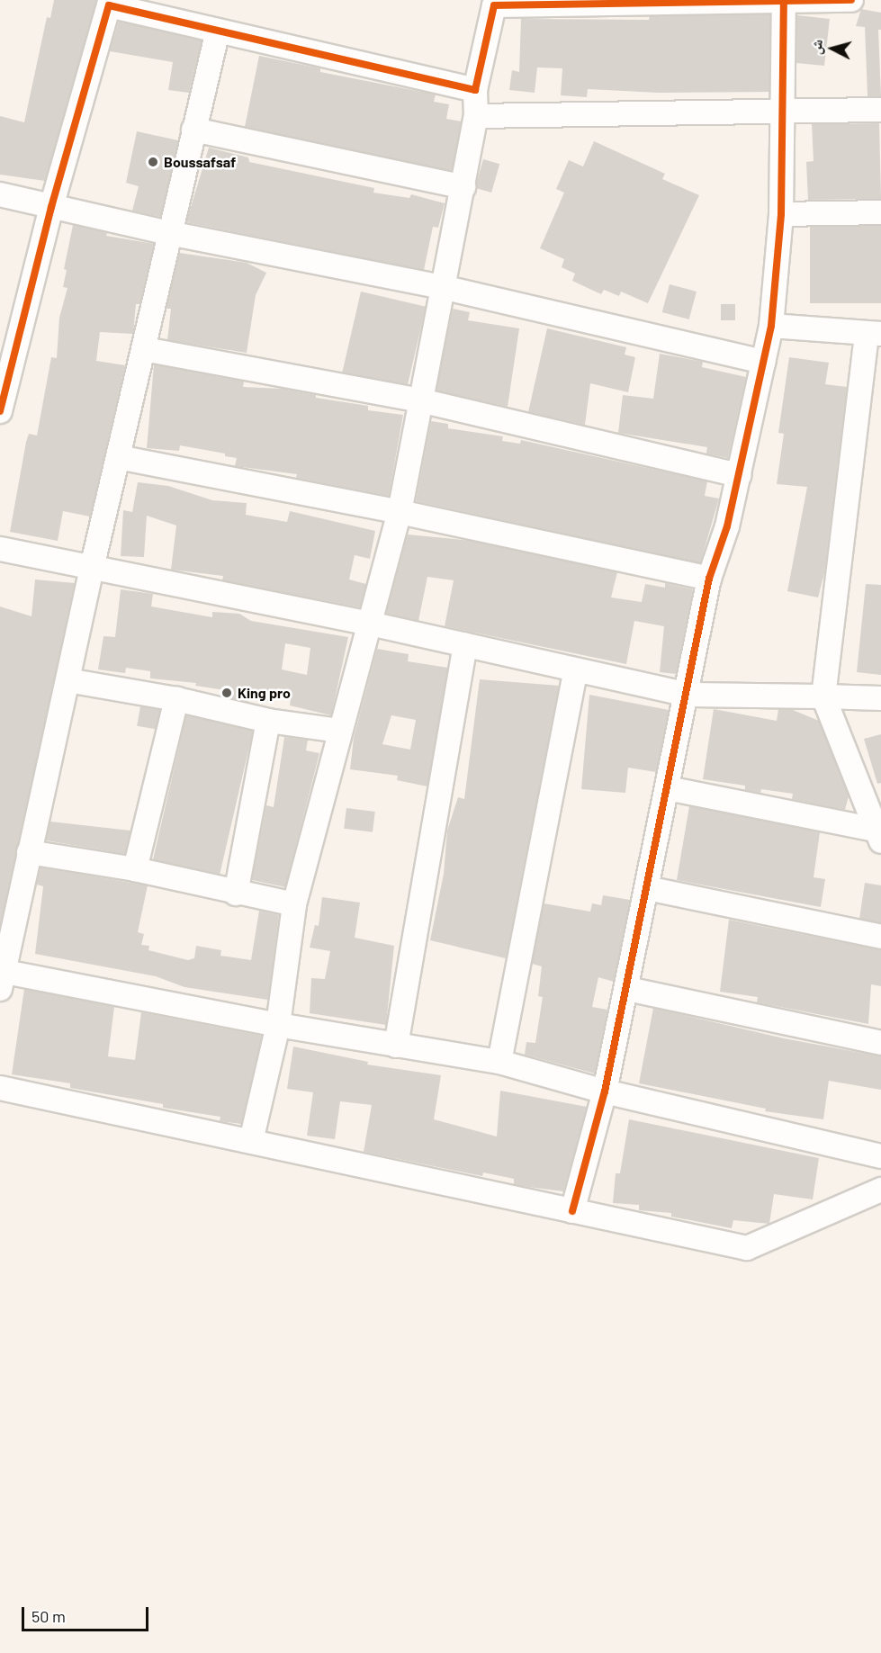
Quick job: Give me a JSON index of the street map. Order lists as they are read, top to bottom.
{
  "places": ["Boussafsaf", "King pro"],
  "scale_bar": "50 m",
  "north": "left"
}
